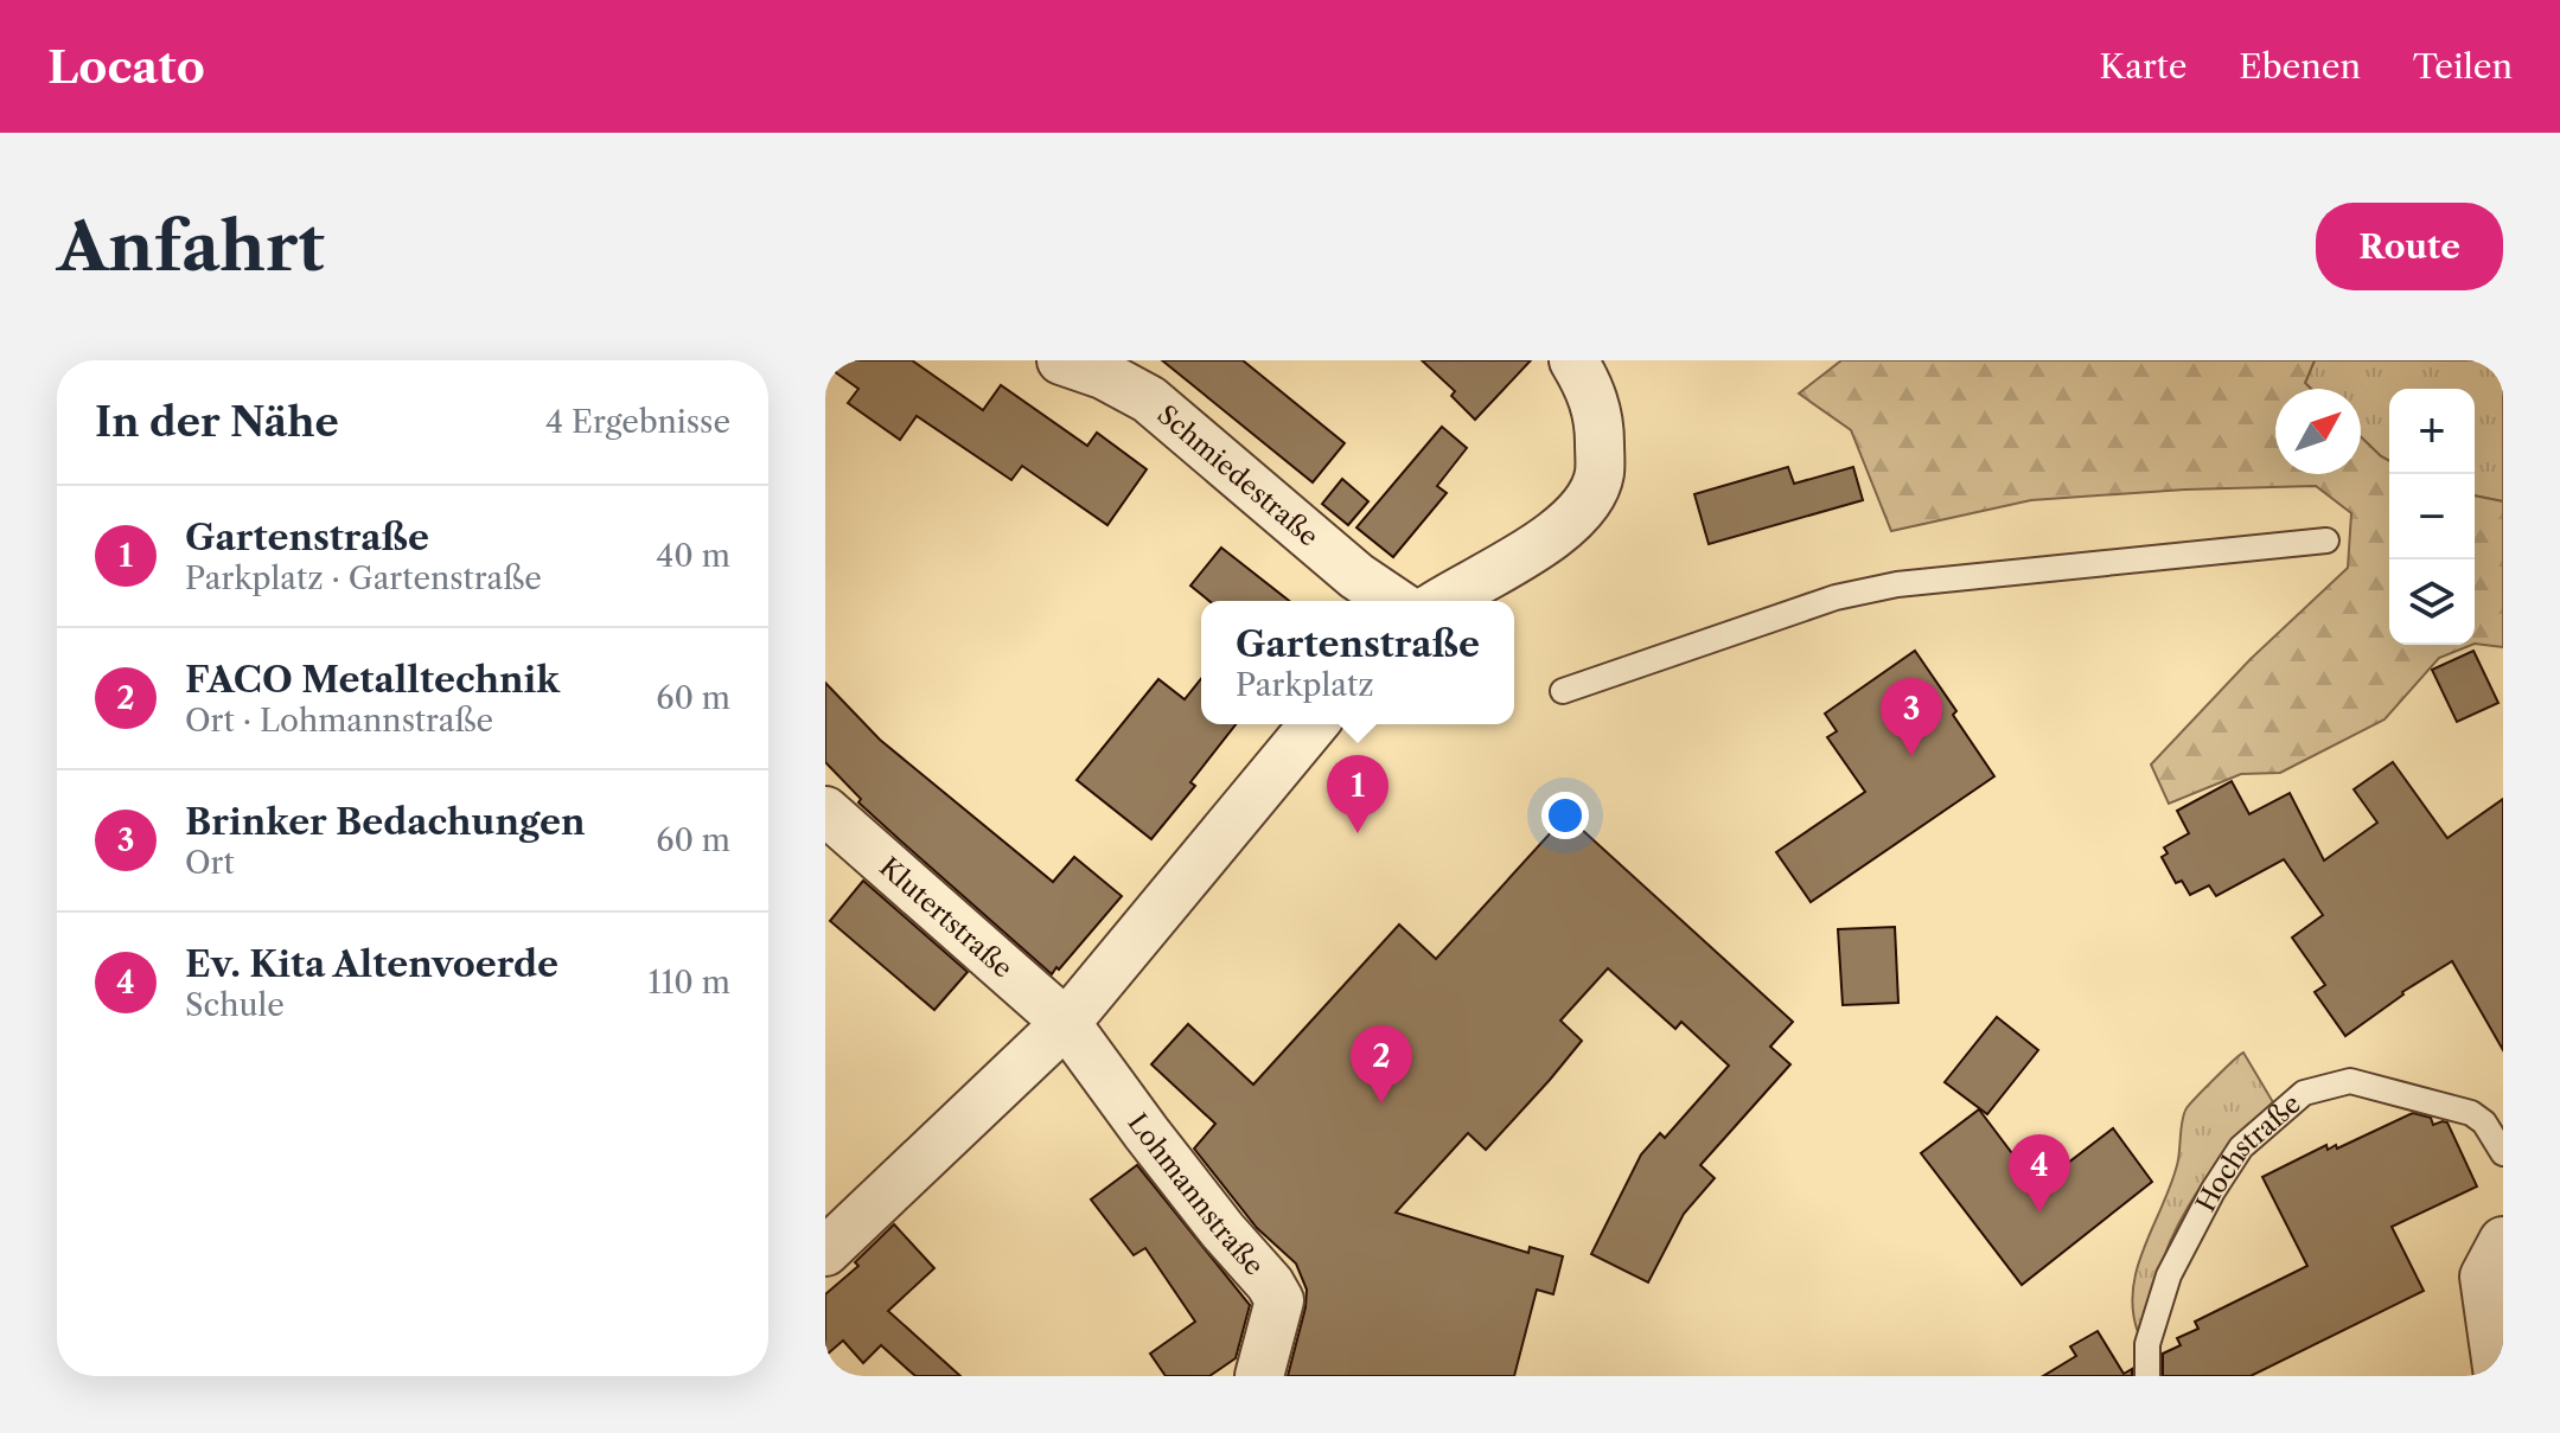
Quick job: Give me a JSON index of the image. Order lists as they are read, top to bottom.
{
  "streets": {
    "street": ["Schmiedestraße", "Klutertstraße", "Lohmannstraße"],
    "lane": ["Hochstraße"]
  },
  "crossings": [
    ["Klutertstraße", "Lohmannstraße"]
  ],
  "north": "top right",
  "page": {
    "header": "Locato",
    "nav": ["Karte", "Ebenen", "Teilen"],
    "buttons": "Route",
    "title": "Anfahrt",
    "heading": ["In der Nähe", "4 Ergebnisse"],
    "map_buttons": ["+", "−"],
    "list": [
      {
        "mark": "1",
        "name": "Gartenstraße",
        "note": "Parkplatz · Gartenstraße",
        "value": "40 m"
      },
      {
        "mark": "2",
        "name": "FACO Metalltechnik",
        "note": "Ort · Lohmannstraße",
        "value": "60 m"
      },
      {
        "mark": "3",
        "name": "Brinker Bedachungen",
        "note": "Ort",
        "value": "60 m"
      },
      {
        "mark": "4",
        "name": "Ev. Kita Altenvoerde",
        "note": "Schule",
        "value": "110 m"
      }
    ],
    "popup": ["Gartenstraße", "Parkplatz"],
    "pins": [
      "3",
      "1",
      "2",
      "4"
    ]
  }
}
